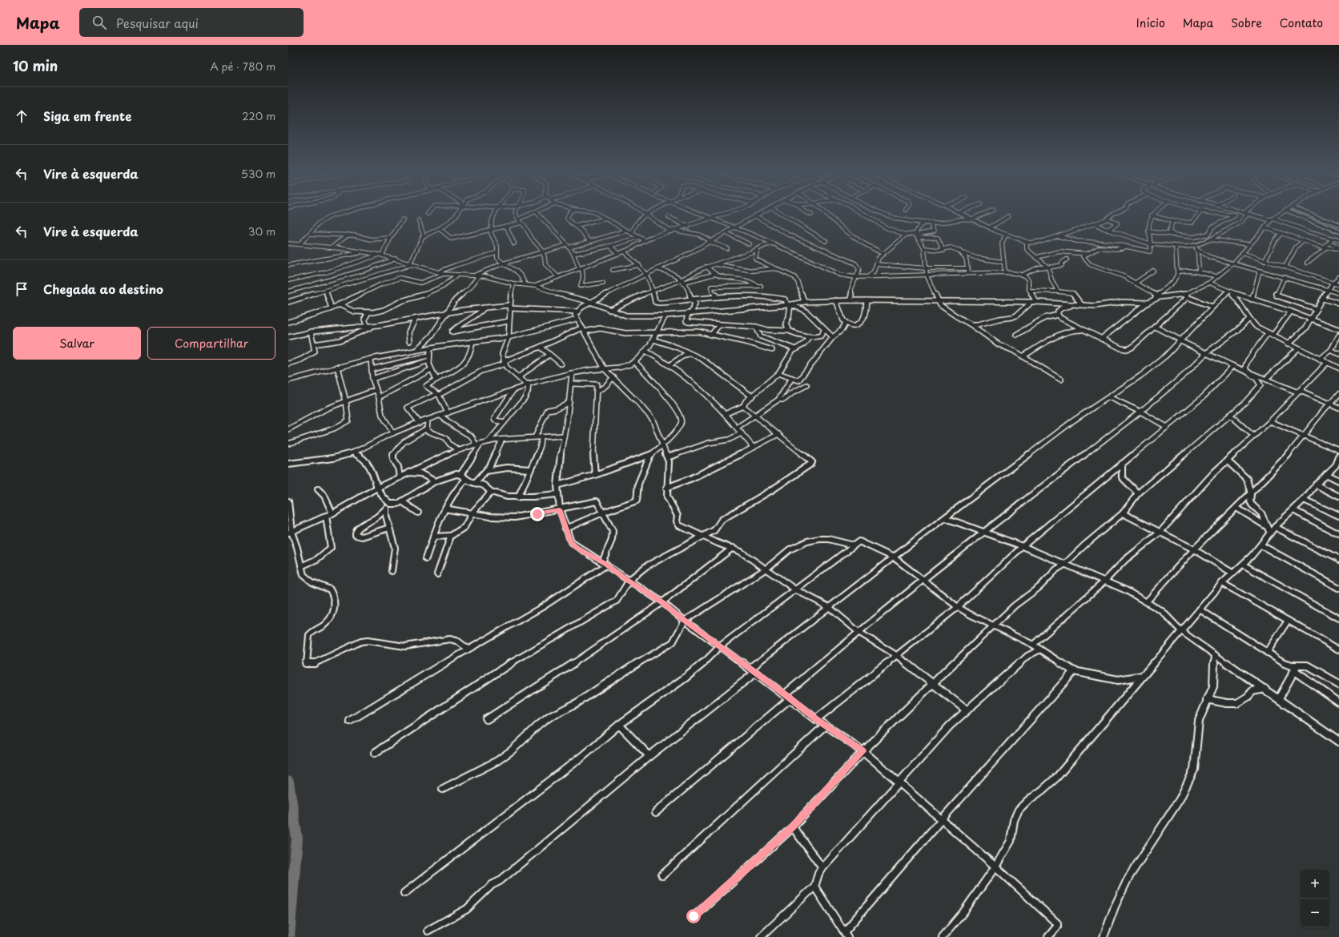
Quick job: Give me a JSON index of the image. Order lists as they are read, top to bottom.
{
  "page": {
    "header": "Mapa",
    "search": "Pesquisar aqui",
    "nav": [
      "Início",
      "Mapa",
      "Sobre",
      "Contato"
    ],
    "heading": ["10 min", "A pé · 780 m"],
    "list": [
      ["Siga em frente", "220 m"],
      ["Vire à esquerda", "530 m"],
      ["Vire à esquerda", "30 m"],
      "Chegada ao destino"
    ],
    "buttons": ["Salvar", "Compartilhar"],
    "map_buttons": ["+", "−"]
  }
}
